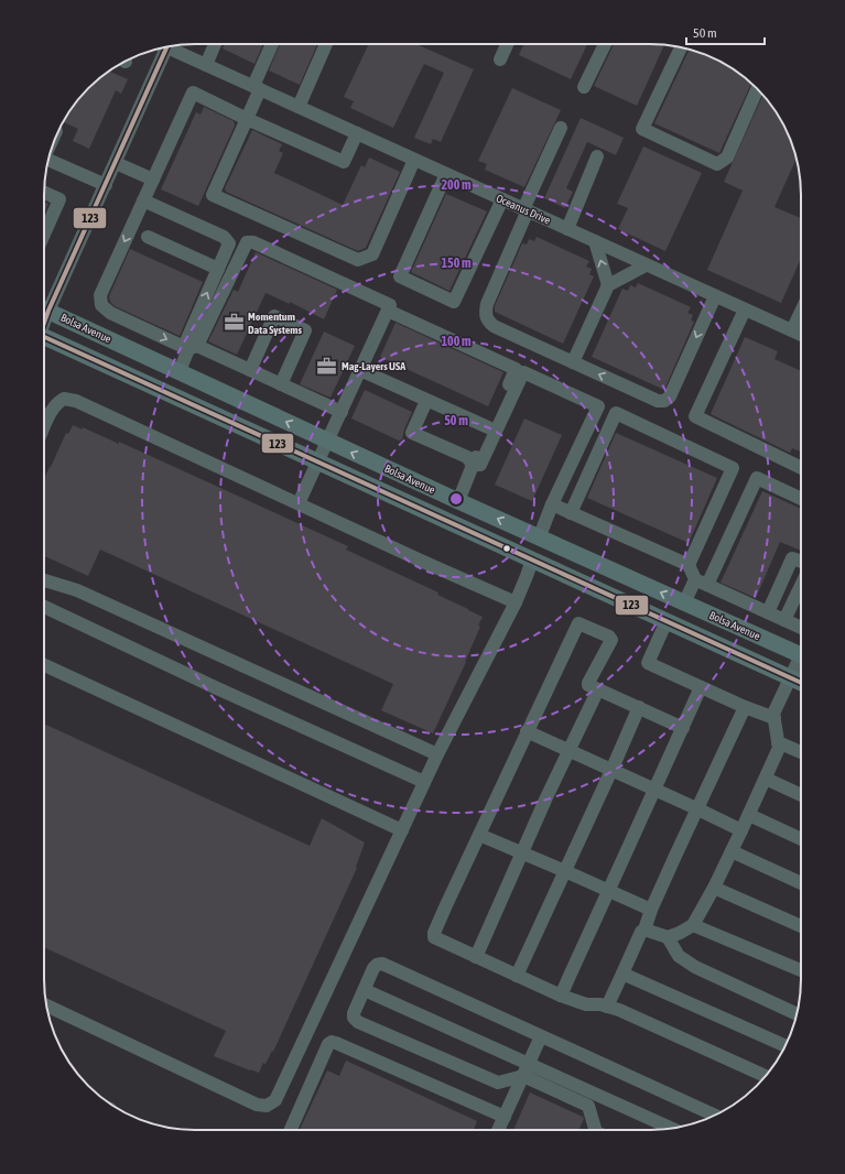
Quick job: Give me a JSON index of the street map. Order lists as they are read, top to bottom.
{
  "streets": {
    "main road": ["Bolsa Avenue"],
    "street": ["Oceanus Drive"]
  },
  "places": {
    "office": ["Momentum Data Systems", "Mag-Layers USA"]
  },
  "lines": ["transit line 123"],
  "scale_bar": "50 m",
  "rings": [
    "200 m",
    "150 m",
    "100 m",
    "50 m"
  ]
}
